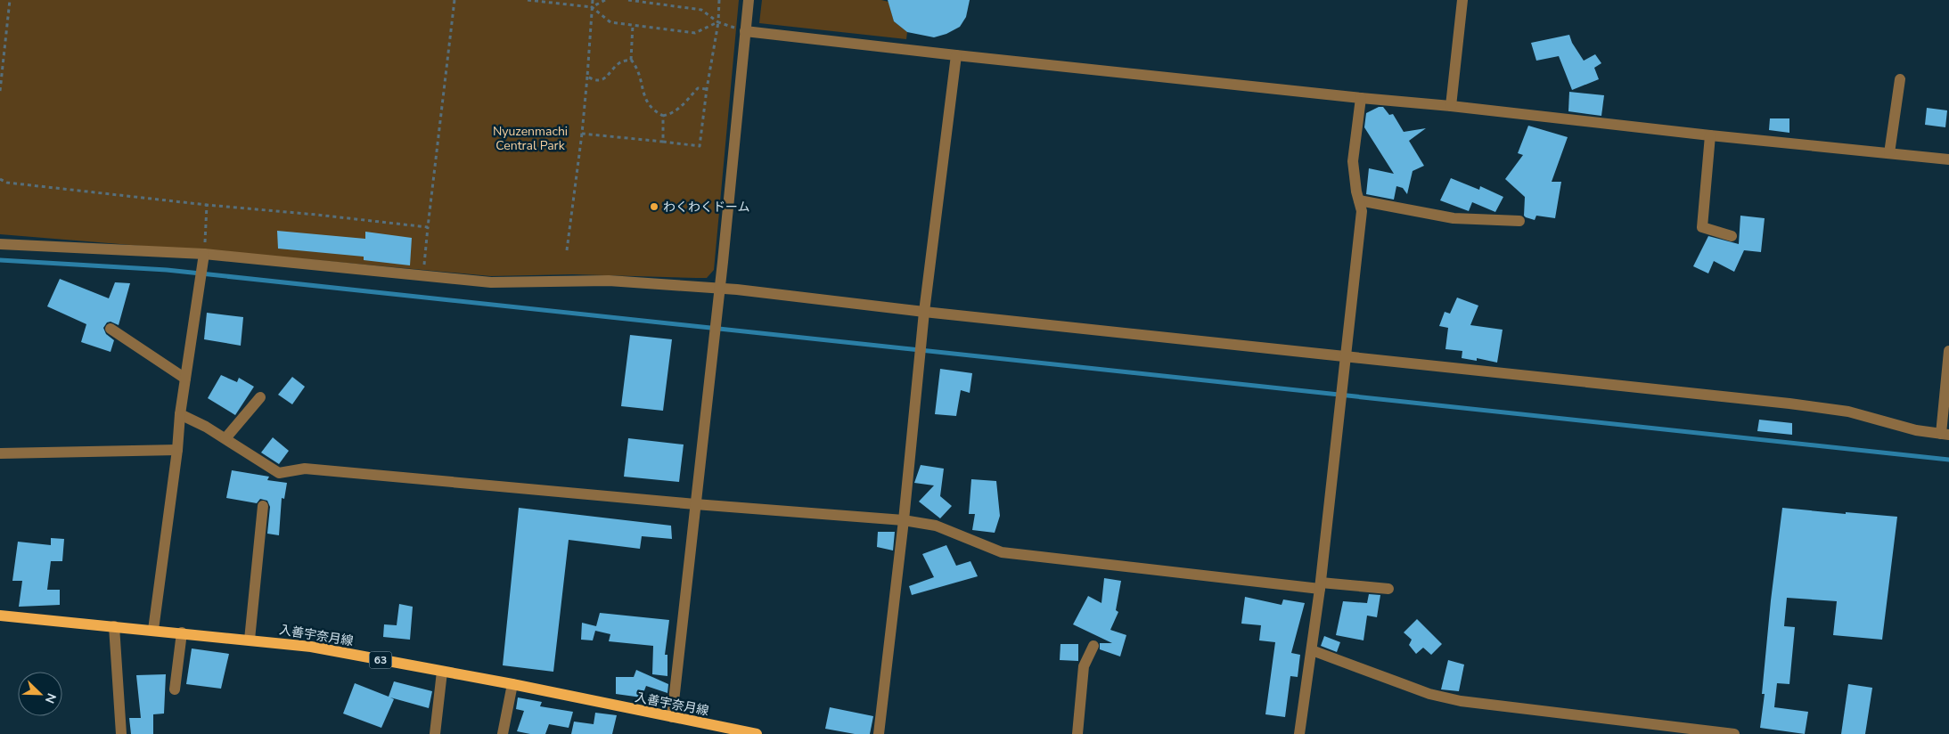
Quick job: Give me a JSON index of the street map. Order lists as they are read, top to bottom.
{
  "streets": {
    "main road": ["入善宇奈月線", "63"]
  },
  "parks": ["Nyuzenmachi Central Park"],
  "places": ["わくわくドーム"],
  "north": "bottom right"
}
